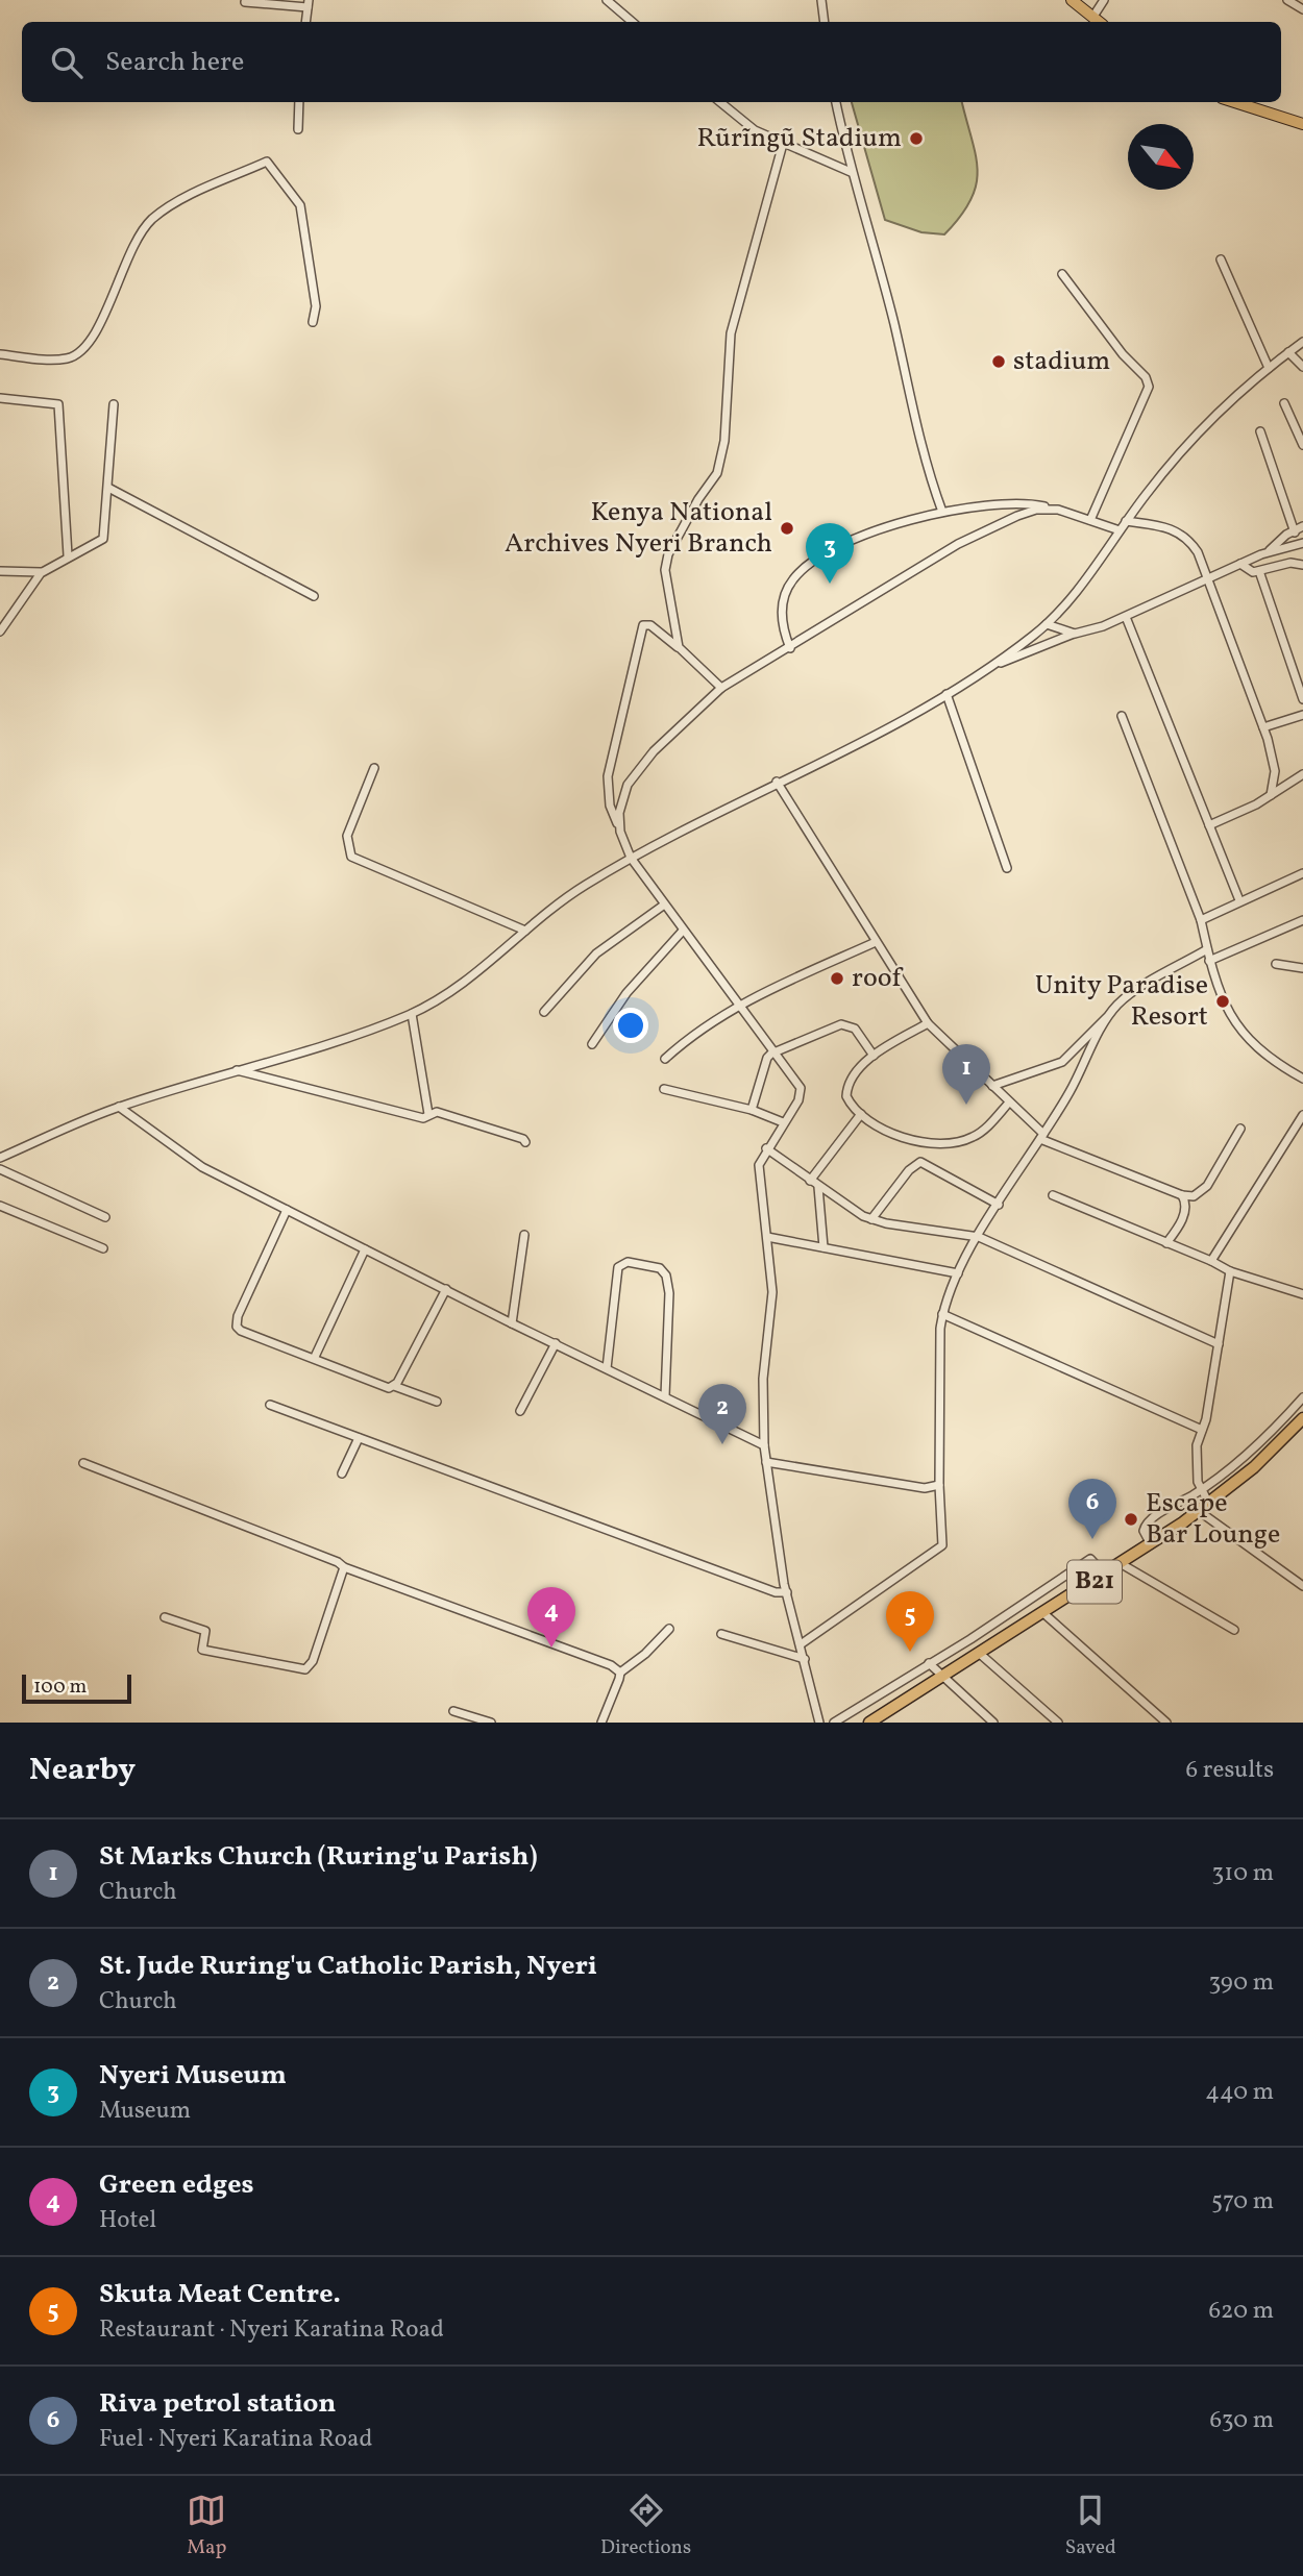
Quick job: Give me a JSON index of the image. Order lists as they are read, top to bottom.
{
  "streets": {
    "highway": ["B21"]
  },
  "places": [
    "Rũrĩngũ Stadium",
    "stadium",
    "Kenya National Archives Nyeri Branch",
    "roof",
    "Unity Paradise Resort",
    "Escape Bar Lounge"
  ],
  "scale_bar": "100 m",
  "north": "bottom right",
  "page": {
    "search": "Search here",
    "pins": [
      "3",
      "1",
      "2",
      "6",
      "4",
      "5"
    ],
    "scale": "100 m",
    "heading": ["Nearby", "6 results"],
    "list": [
      {
        "mark": "1",
        "name": "St Marks Church (Ruring'u Parish)",
        "note": "Church",
        "value": "310 m"
      },
      {
        "mark": "2",
        "name": "St. Jude Ruring'u Catholic Parish, Nyeri",
        "note": "Church",
        "value": "390 m"
      },
      {
        "mark": "3",
        "name": "Nyeri Museum",
        "note": "Museum",
        "value": "440 m"
      },
      {
        "mark": "4",
        "name": "Green edges",
        "note": "Hotel",
        "value": "570 m"
      },
      {
        "mark": "5",
        "name": "Skuta Meat Centre.",
        "note": "Restaurant · Nyeri Karatina Road",
        "value": "620 m"
      },
      {
        "mark": "6",
        "name": "Riva petrol station",
        "note": "Fuel · Nyeri Karatina Road",
        "value": "630 m"
      }
    ],
    "nav": ["Map", "Directions", "Saved"]
  }
}
